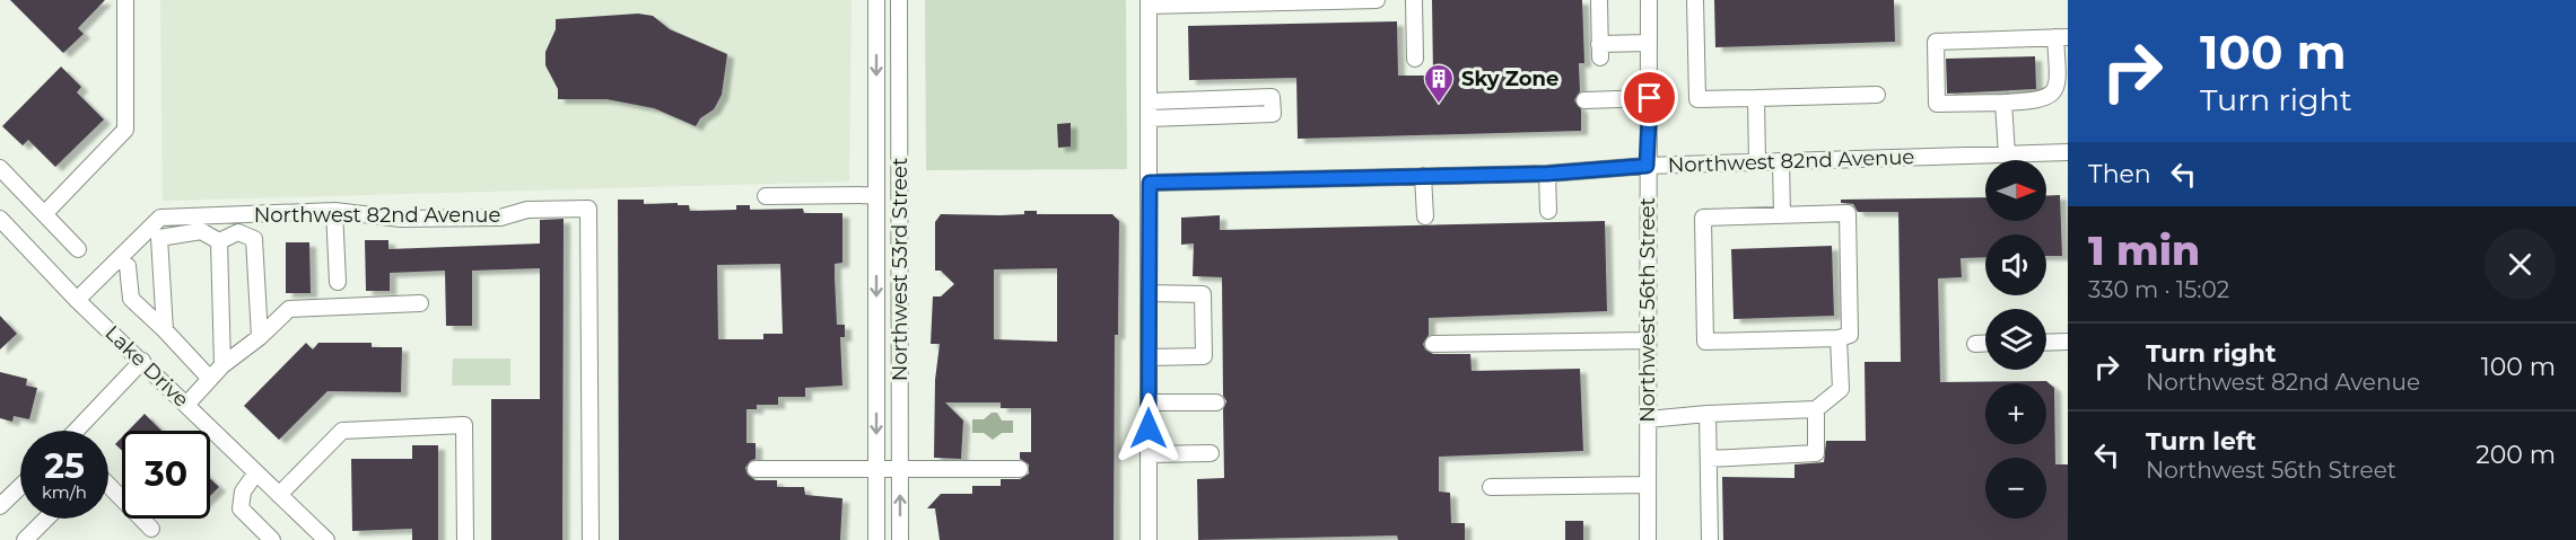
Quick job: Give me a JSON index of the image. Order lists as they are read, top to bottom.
{
  "streets": {
    "street": [
      "Northwest 82nd Avenue",
      "Northwest 53rd Street",
      "Northwest 56th Street",
      "Lake Drive"
    ]
  },
  "crossings": [
    ["Northwest 82nd Avenue", "Northwest 56th Street"],
    ["Northwest 82nd Avenue", "Lake Drive"]
  ],
  "places": {
    "building": ["Sky Zone"]
  },
  "north": "right",
  "page": {
    "turn": ["100 m", "Turn right"],
    "then": "Then",
    "map_buttons": ["+", "−"],
    "heading": ["1 min", "330 m · 15:02"],
    "list": [
      {
        "name": "Turn right",
        "note": "Northwest 82nd Avenue",
        "value": "100 m"
      },
      {
        "name": "Turn left",
        "note": "Northwest 56th Street",
        "value": "200 m"
      }
    ],
    "speed": "25 km/h",
    "limit": "30"
  }
}
